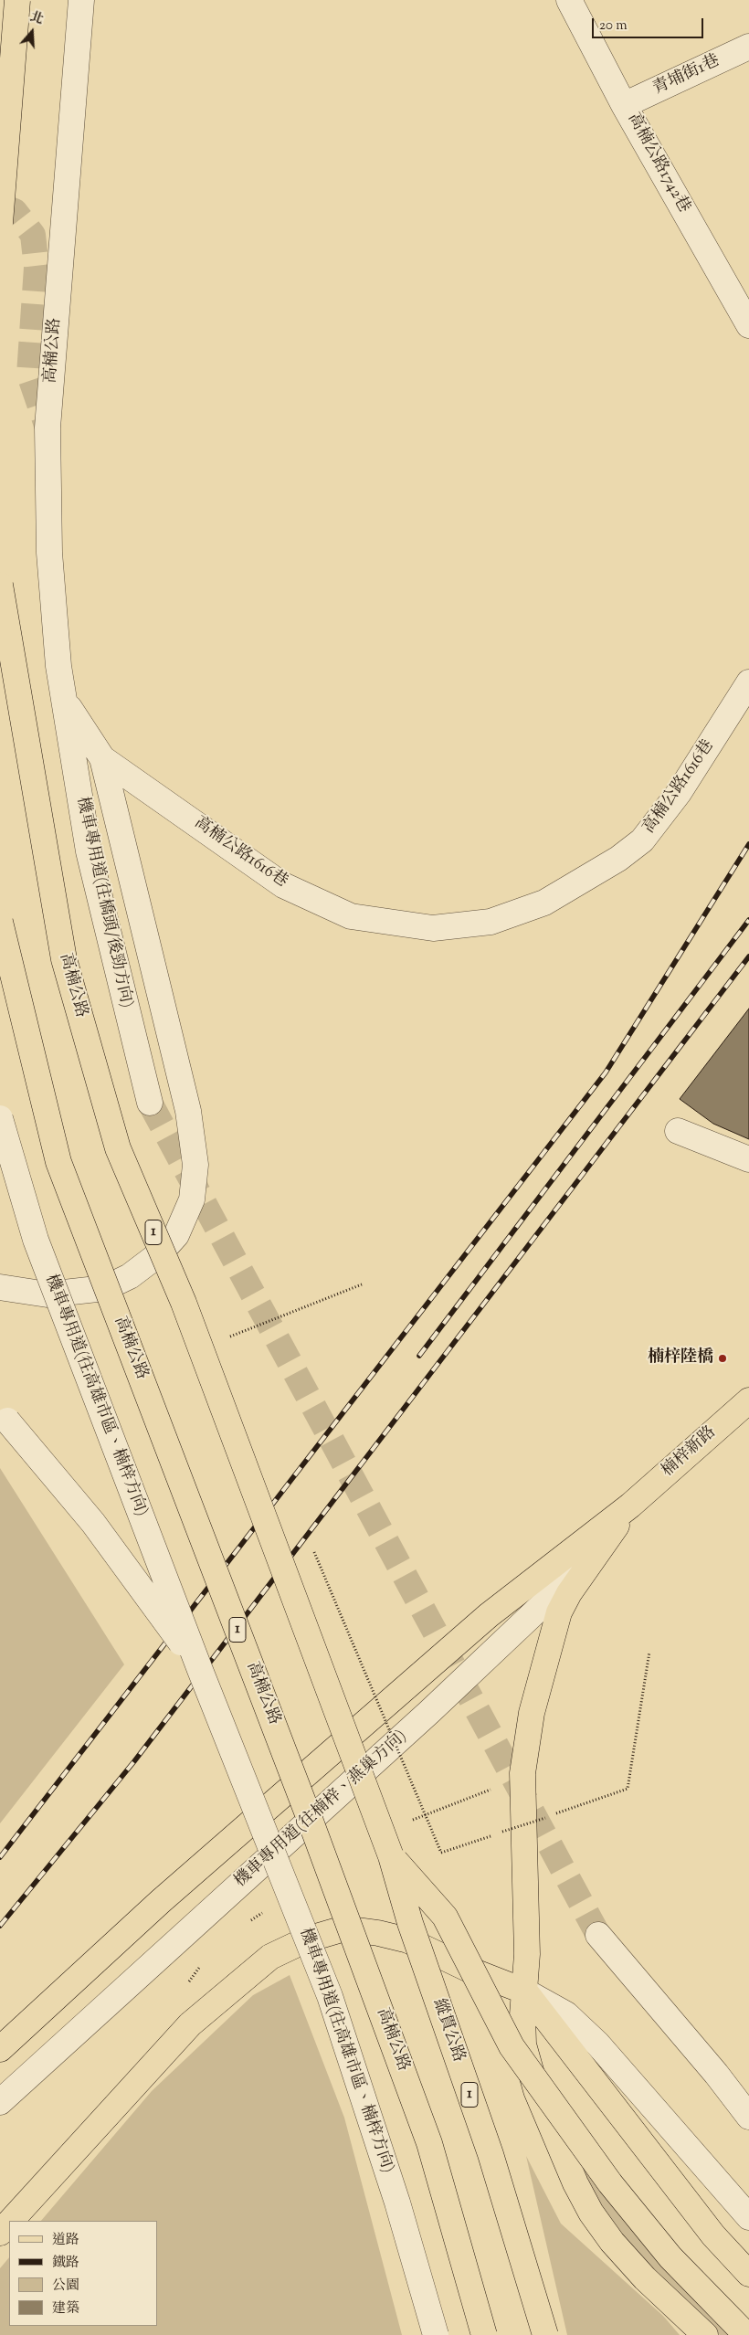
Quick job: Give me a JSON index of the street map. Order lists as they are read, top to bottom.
{
  "streets": {
    "main road": [
      "高楠公路",
      "1",
      "楠梓新路",
      "縱貫公路"
    ],
    "street": [
      "青埔街1巷",
      "高楠公路1742巷",
      "高楠公路1616巷",
      "機車專用道(往橋頭/後勁方向)",
      "機車專用道(往高雄市區、楠梓方向)",
      "機車專用道(往楠梓、燕巢方向)"
    ]
  },
  "crossings": [
    ["青埔街1巷", "高楠公路1742巷"],
    ["高楠公路", "機車專用道(往橋頭/後勁方向)"],
    ["高楠公路", "縱貫公路"],
    ["楠梓新路", "機車專用道(往楠梓、燕巢方向)"]
  ],
  "places": ["楠梓陸橋"],
  "legend": [
    "道路",
    "鐵路",
    "公園",
    "建築"
  ],
  "scale_bar": "20 m",
  "north": "top"
}
